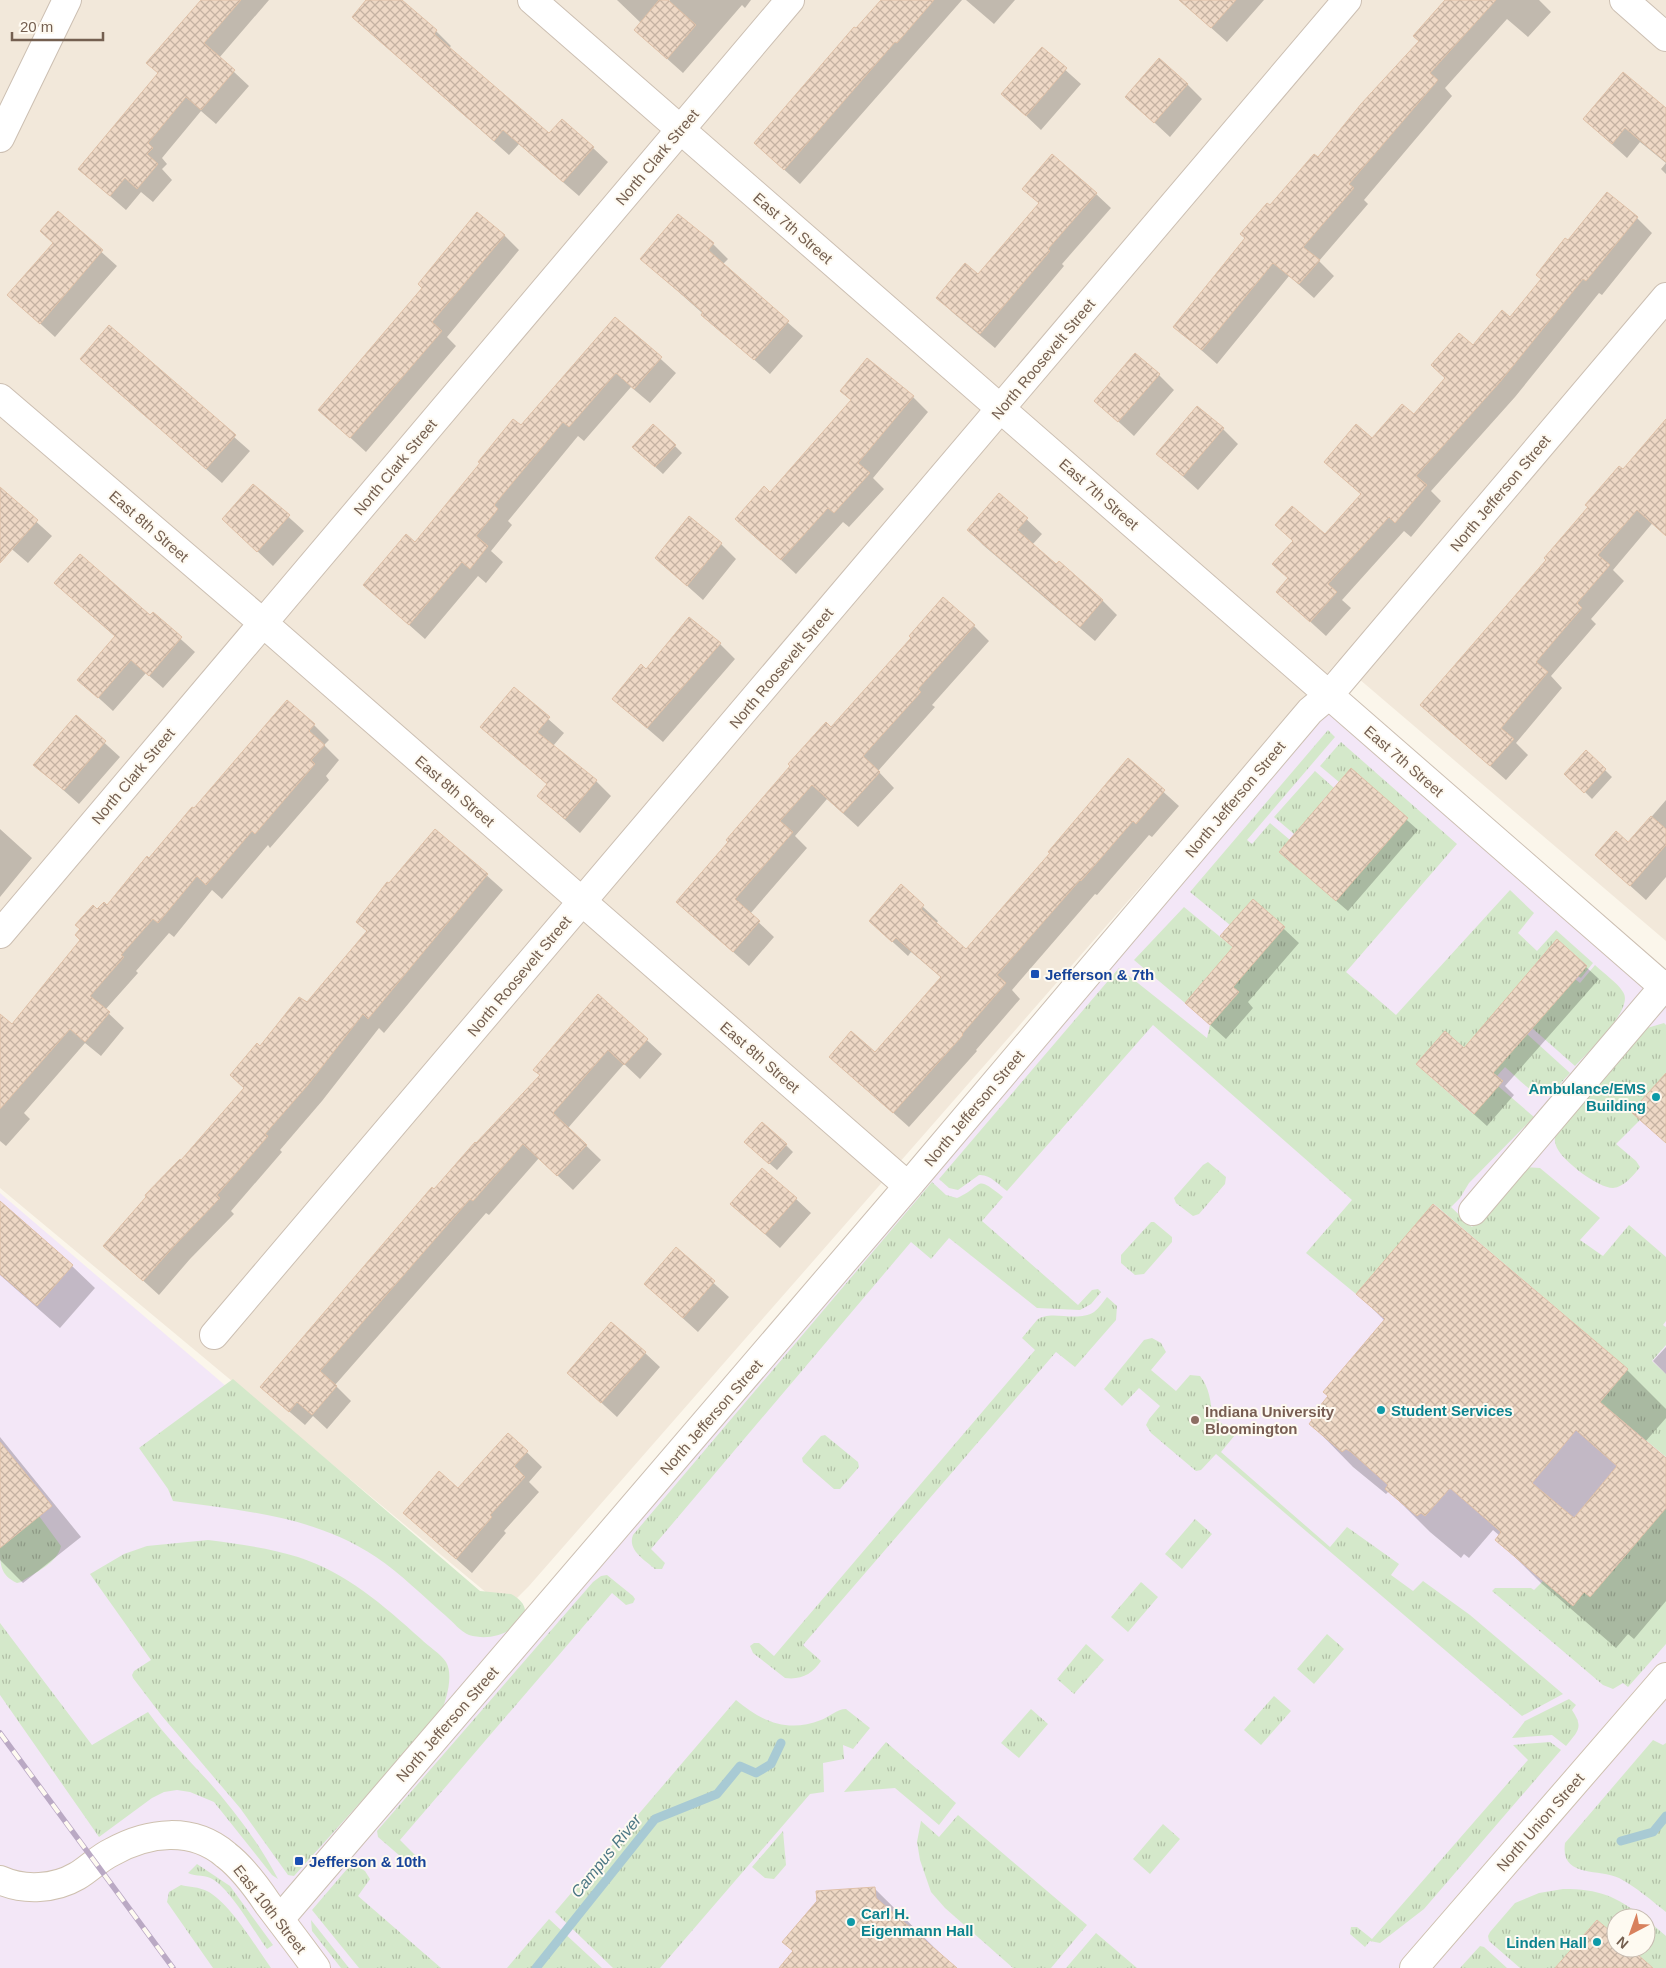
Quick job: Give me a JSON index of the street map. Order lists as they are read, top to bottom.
{
  "streets": {
    "street": [
      "North Clark Street",
      "East 7th Street",
      "North Roosevelt Street",
      "North Jefferson Street",
      "East 8th Street",
      "North Union Street",
      "East 10th Street"
    ]
  },
  "crossings": [
    ["North Clark Street", "East 7th Street"],
    ["North Clark Street", "East 8th Street"],
    ["East 7th Street", "North Roosevelt Street"],
    ["East 7th Street", "North Jefferson Street"],
    ["North Roosevelt Street", "East 8th Street"],
    ["North Jefferson Street", "East 8th Street"],
    ["North Jefferson Street", "East 10th Street"]
  ],
  "water": ["Campus River"],
  "places": {
    "transit": ["Jefferson & 7th", "Jefferson & 10th"],
    "other": [
      "Ambulance/EMS Building",
      "Student Services",
      "Indiana University Bloomington",
      "Carl H. Eigenmann Hall",
      "Linden Hall"
    ]
  },
  "scale_bar": "20 m",
  "north": "bottom left"
}
